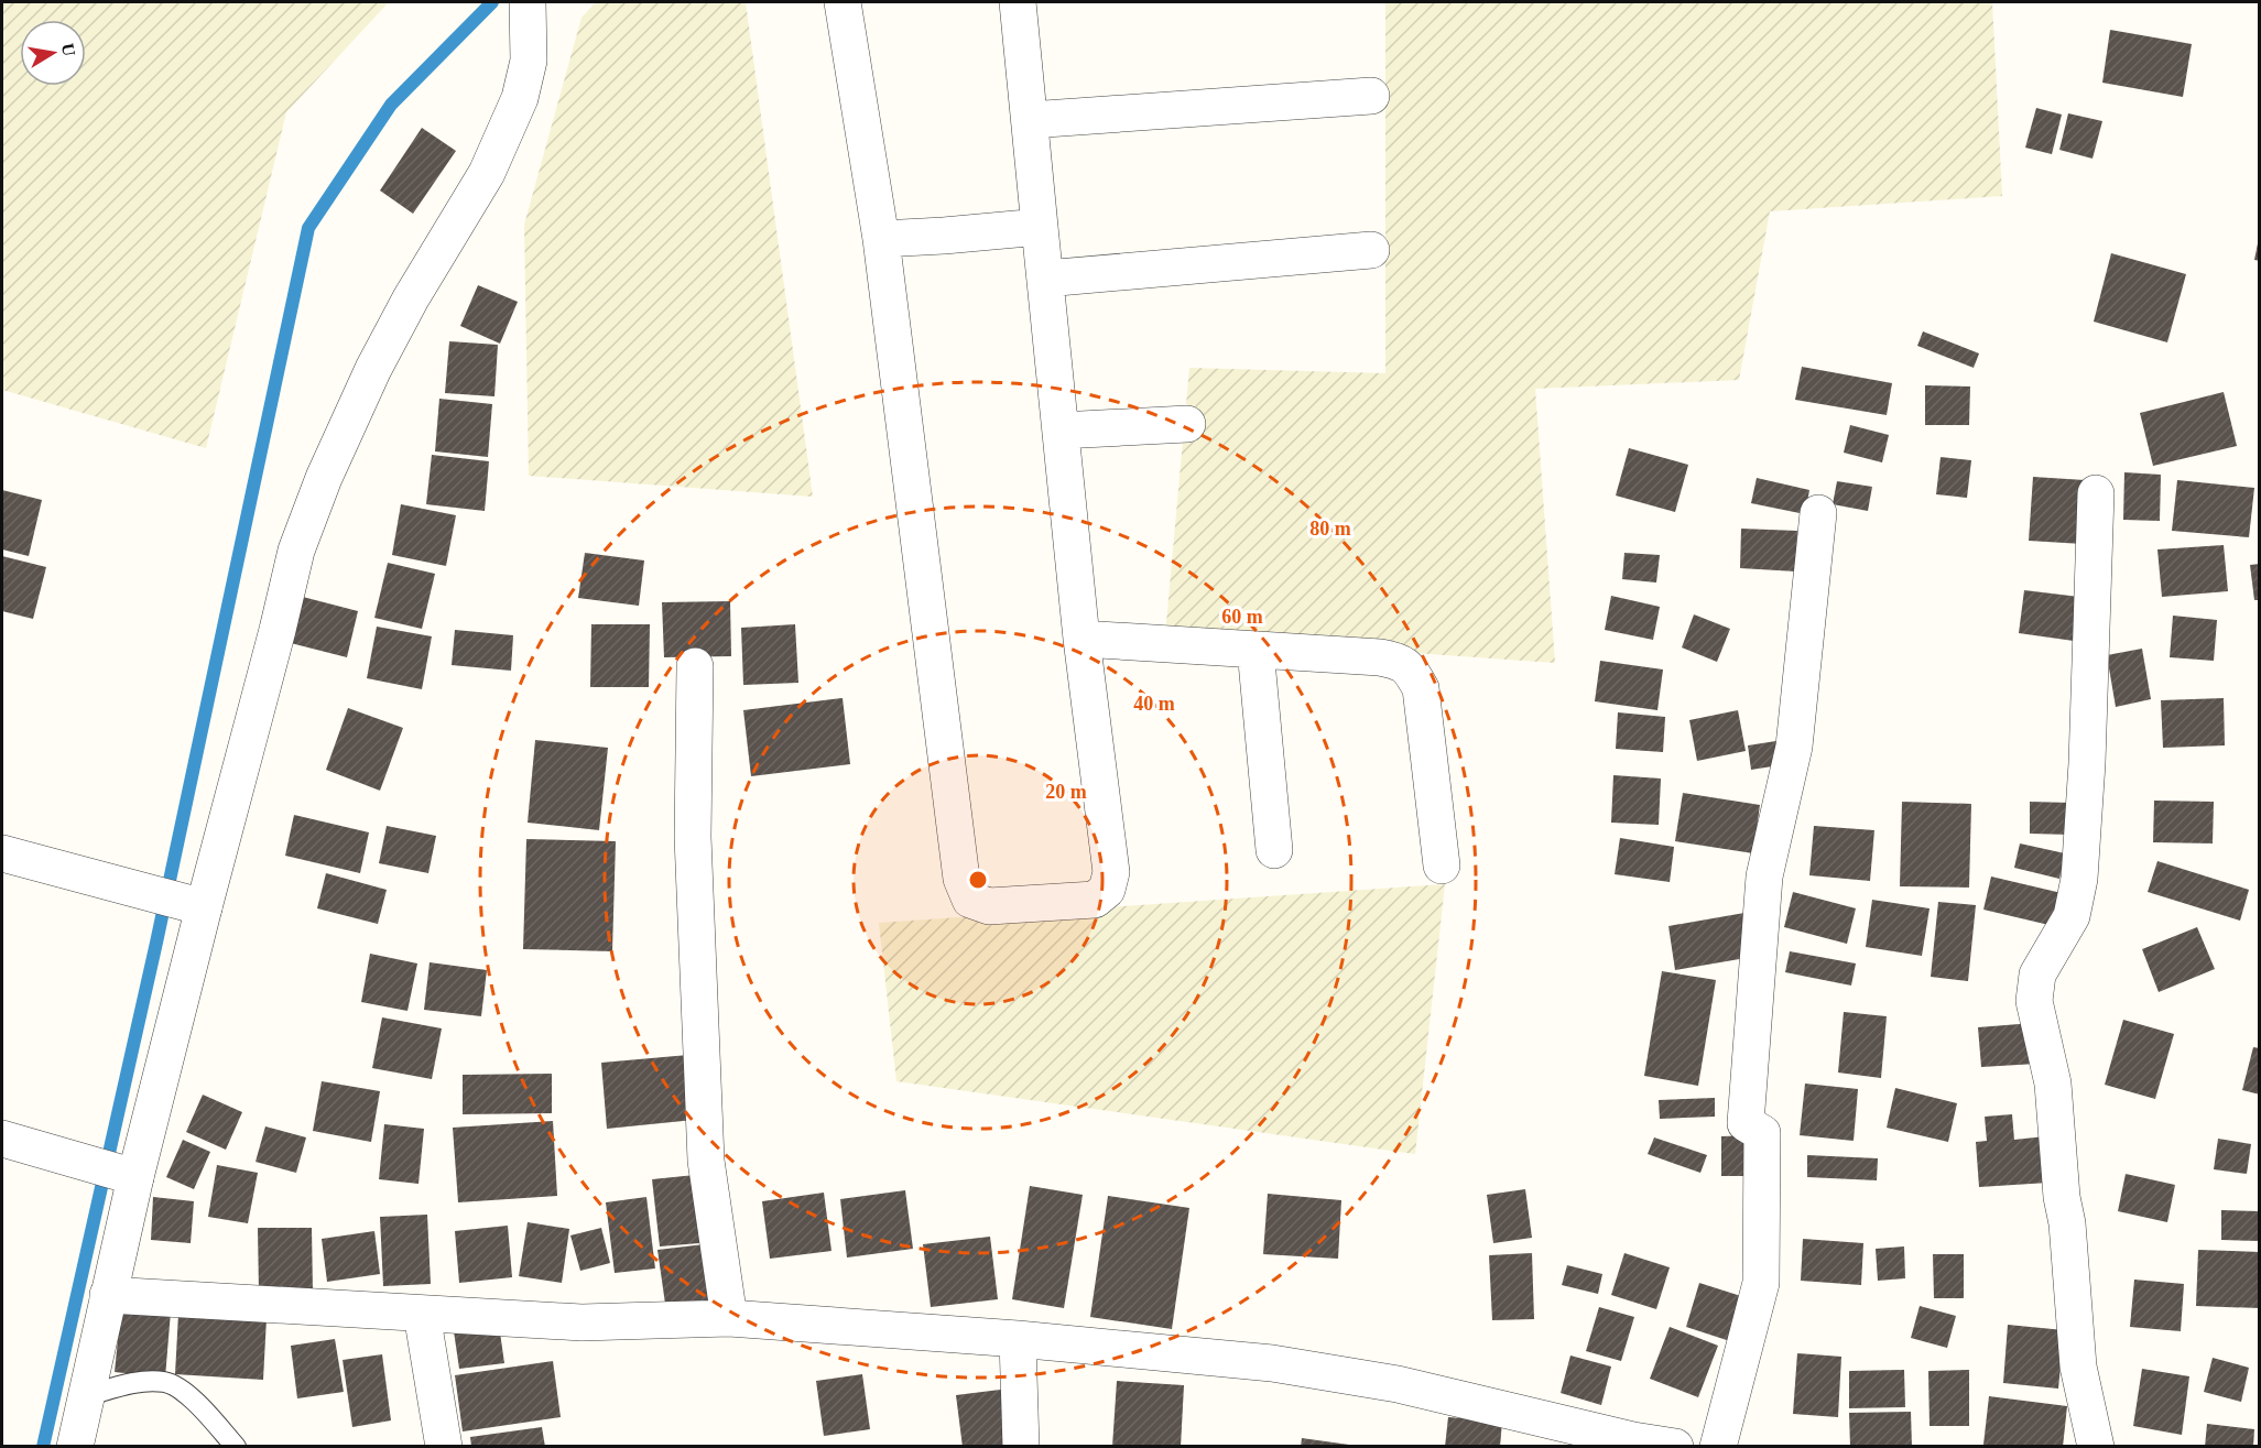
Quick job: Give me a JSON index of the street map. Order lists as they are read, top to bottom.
{
  "north": "right",
  "rings": [
    "80 m",
    "60 m",
    "40 m",
    "20 m"
  ]
}
